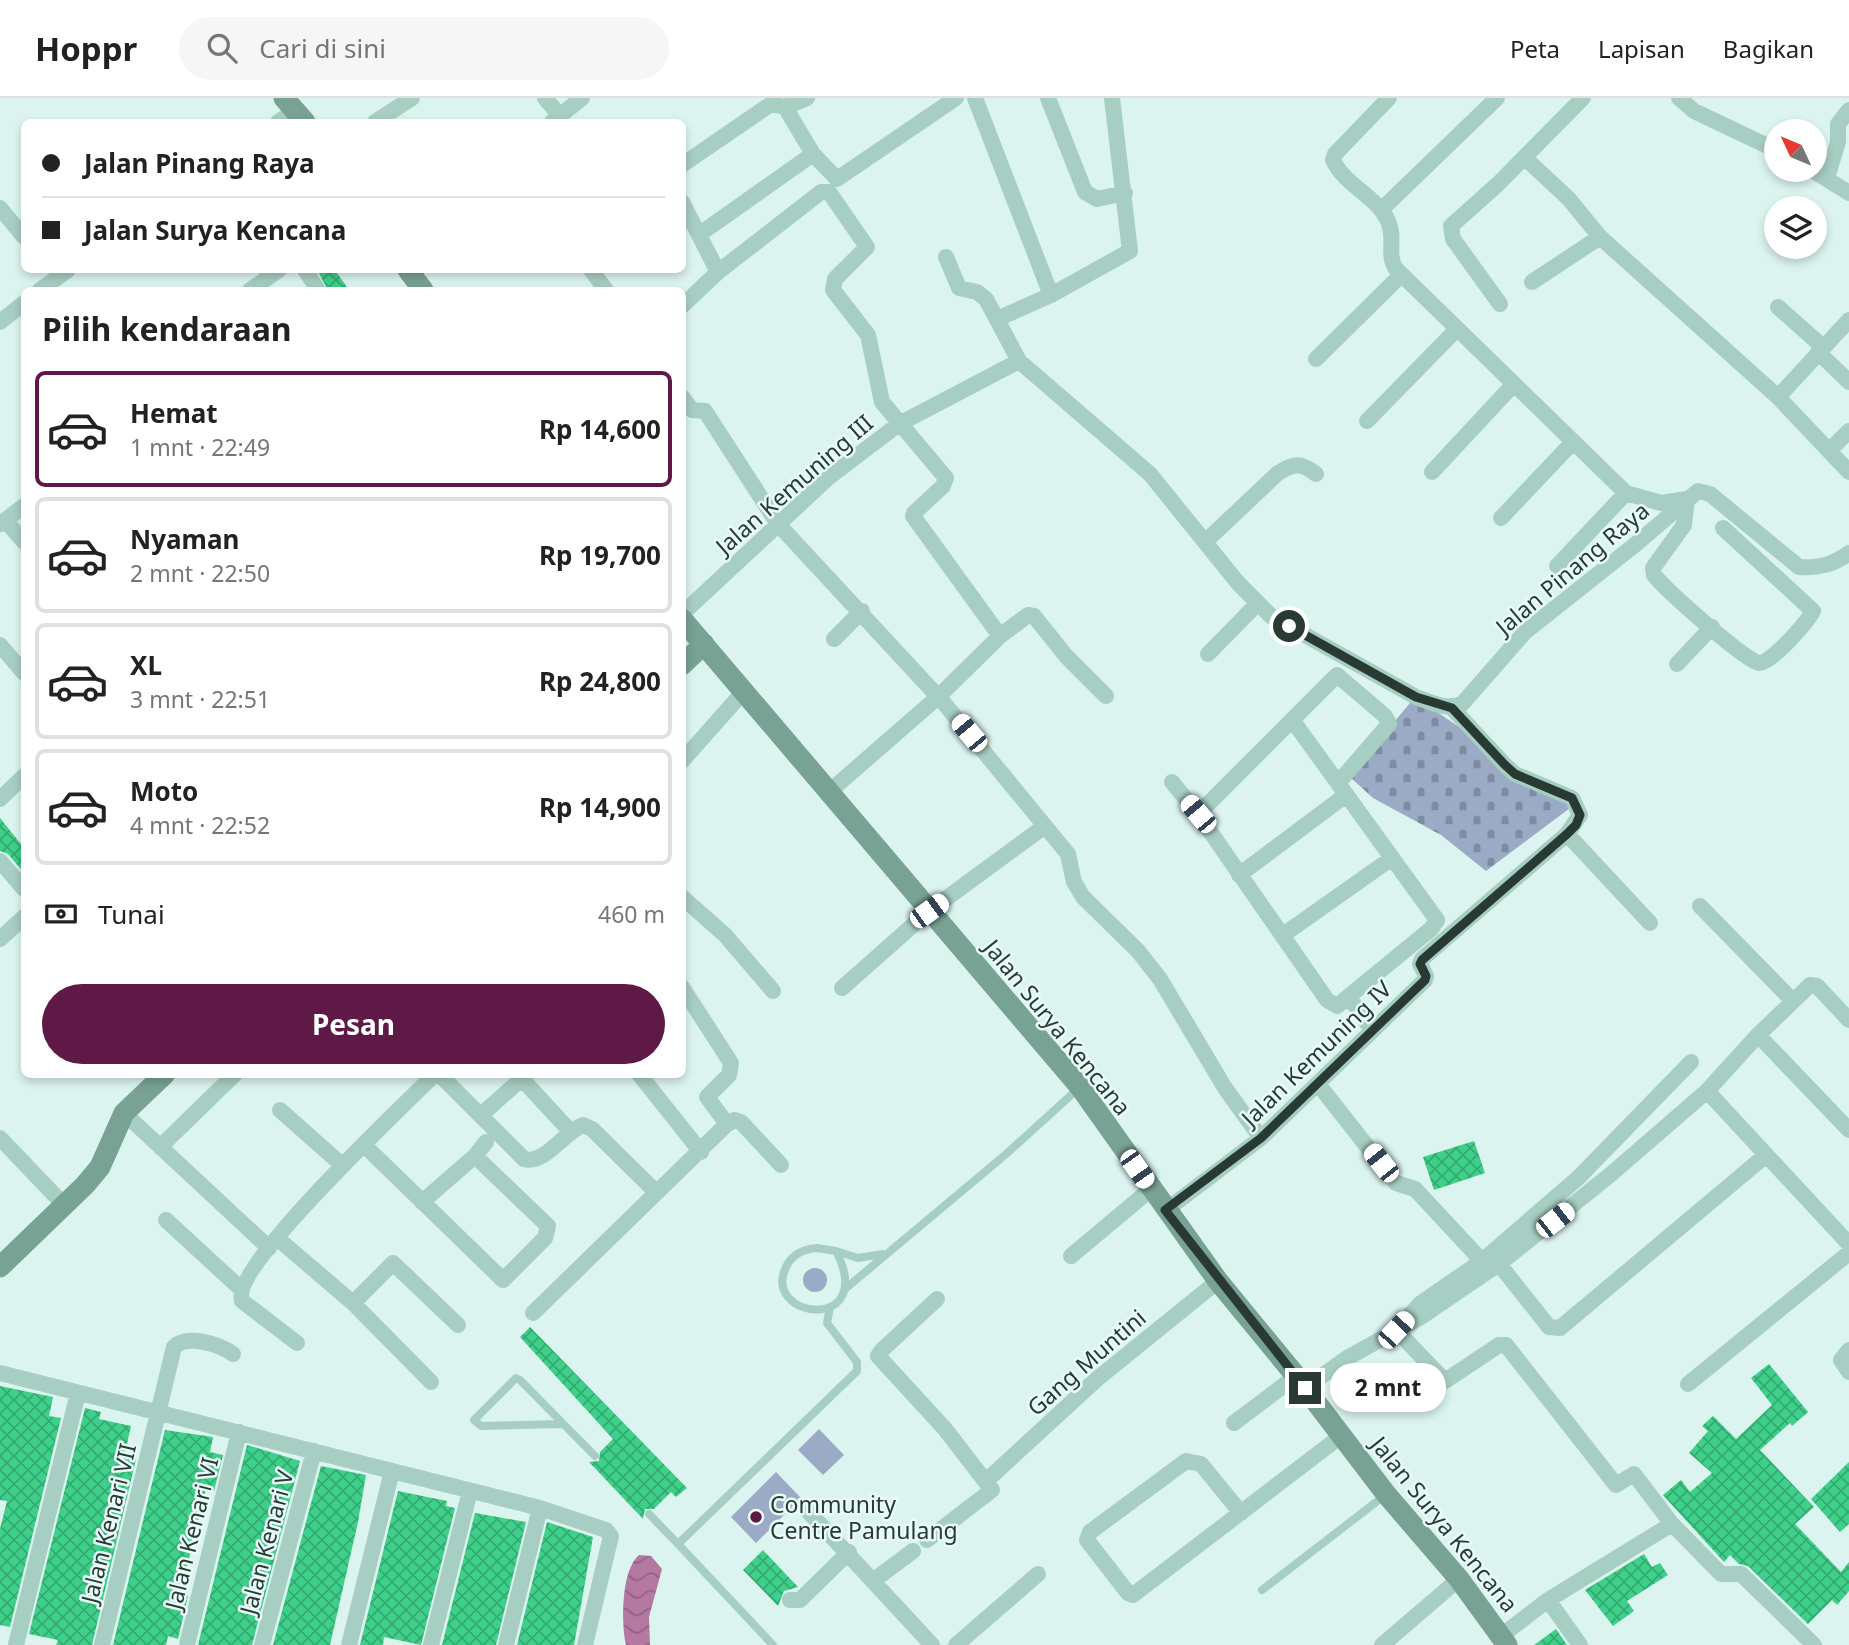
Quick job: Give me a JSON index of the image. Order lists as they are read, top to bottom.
{
  "streets": {
    "main road": ["Jalan Surya Kencana"],
    "street": [
      "Jalan Kemuning III",
      "Jalan Pinang Raya",
      "Jalan Kemuning IV",
      "Gang Muntini",
      "Jalan Kenari VII",
      "Jalan Kenari VI",
      "Jalan Kenari V"
    ]
  },
  "crossings": [
    ["Jalan Surya Kencana", "Jalan Kemuning IV"],
    ["Jalan Surya Kencana", "Gang Muntini"]
  ],
  "places": ["Community Centre Pamulang"],
  "north": "top left",
  "page": {
    "header": "Hoppr",
    "search": "Cari di sini",
    "nav": ["Peta", "Lapisan", "Bagikan"],
    "banner": ["Jalan Pinang Raya", "Jalan Surya Kencana"],
    "heading": "Pilih kendaraan",
    "list": [
      {
        "name": "Hemat",
        "note": "1 mnt · 22:49",
        "value": "Rp 14,600"
      },
      {
        "name": "Nyaman",
        "note": "2 mnt · 22:50",
        "value": "Rp 19,700"
      },
      {
        "name": "XL",
        "note": "3 mnt · 22:51",
        "value": "Rp 24,800"
      },
      {
        "name": "Moto",
        "note": "4 mnt · 22:52",
        "value": "Rp 14,900"
      }
    ],
    "pay": ["Tunai", "460 m"],
    "buttons": "Pesan",
    "bubble": "2 mnt"
  }
}
